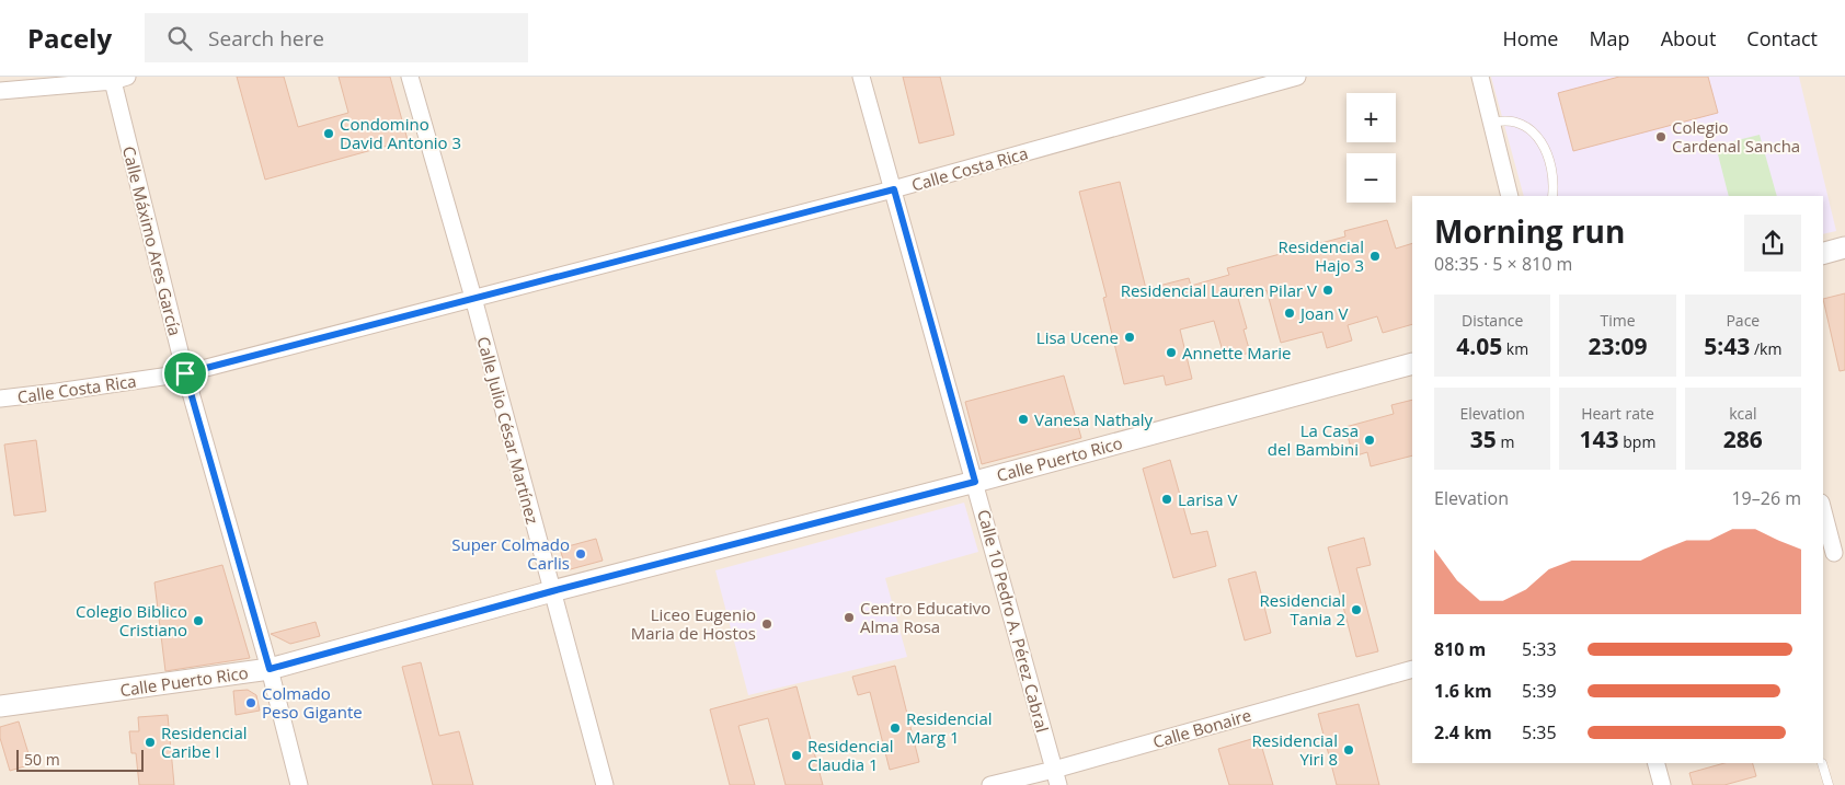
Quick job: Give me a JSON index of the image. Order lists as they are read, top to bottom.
{
  "streets": {
    "street": [
      "Calle Costa Rica",
      "Calle Máximo Ares García",
      "Calle Julio César Martínez",
      "Calle Puerto Rico",
      "Calle 10 Pedro A. Pérez Cabral",
      "Calle Bonaire"
    ]
  },
  "crossings": [
    ["Calle Costa Rica", "Calle Máximo Ares García"],
    ["Calle Costa Rica", "Calle Julio César Martínez"],
    ["Calle Costa Rica", "Calle 10 Pedro A. Pérez Cabral"],
    ["Calle Máximo Ares García", "Calle Puerto Rico"],
    ["Calle Julio César Martínez", "Calle Puerto Rico"],
    ["Calle Puerto Rico", "Calle 10 Pedro A. Pérez Cabral"],
    ["Calle 10 Pedro A. Pérez Cabral", "Calle Bonaire"]
  ],
  "places": [
    "Condomino David Antonio 3",
    "Colegio Cardenal Sancha",
    "Residencial Hajo 3",
    "Residencial Lauren Pilar V",
    "Joan V",
    "Lisa Ucene",
    "Annette Marie",
    "Vanesa Nathaly",
    "La Casa del Bambini",
    "Larisa V",
    "Super Colmado Carlis",
    "Residencial Tania 2",
    "Centro Educativo Alma Rosa",
    "Colegio Biblico Cristiano",
    "Liceo Eugenio Maria de Hostos",
    "Colmado Peso Gigante",
    "Residencial Marg 1",
    "Residencial Caribe I",
    "Residencial Yiri 8",
    "Residencial Claudia 1"
  ],
  "scale_bar": "50 m",
  "page": {
    "header": "Pacely",
    "search": "Search here",
    "nav": [
      "Home",
      "Map",
      "About",
      "Contact"
    ],
    "map_buttons": ["+", "−"],
    "heading": ["Morning run", "08:35 · 5 × 810 m"],
    "stats": [
      ["Distance", "4.05 km"],
      ["Time", "23:09"],
      ["Pace", "5:43 /km"],
      ["Elevation", "35 m"],
      ["Heart rate", "143 bpm"],
      ["kcal", "286"]
    ],
    "chart": ["Elevation", "19–26 m"],
    "list": [
      {
        "name": "810 m",
        "note": "5:33"
      },
      {
        "name": "1.6 km",
        "note": "5:39"
      },
      {
        "name": "2.4 km",
        "note": "5:35"
      }
    ],
    "scale": "50 m"
  }
}
